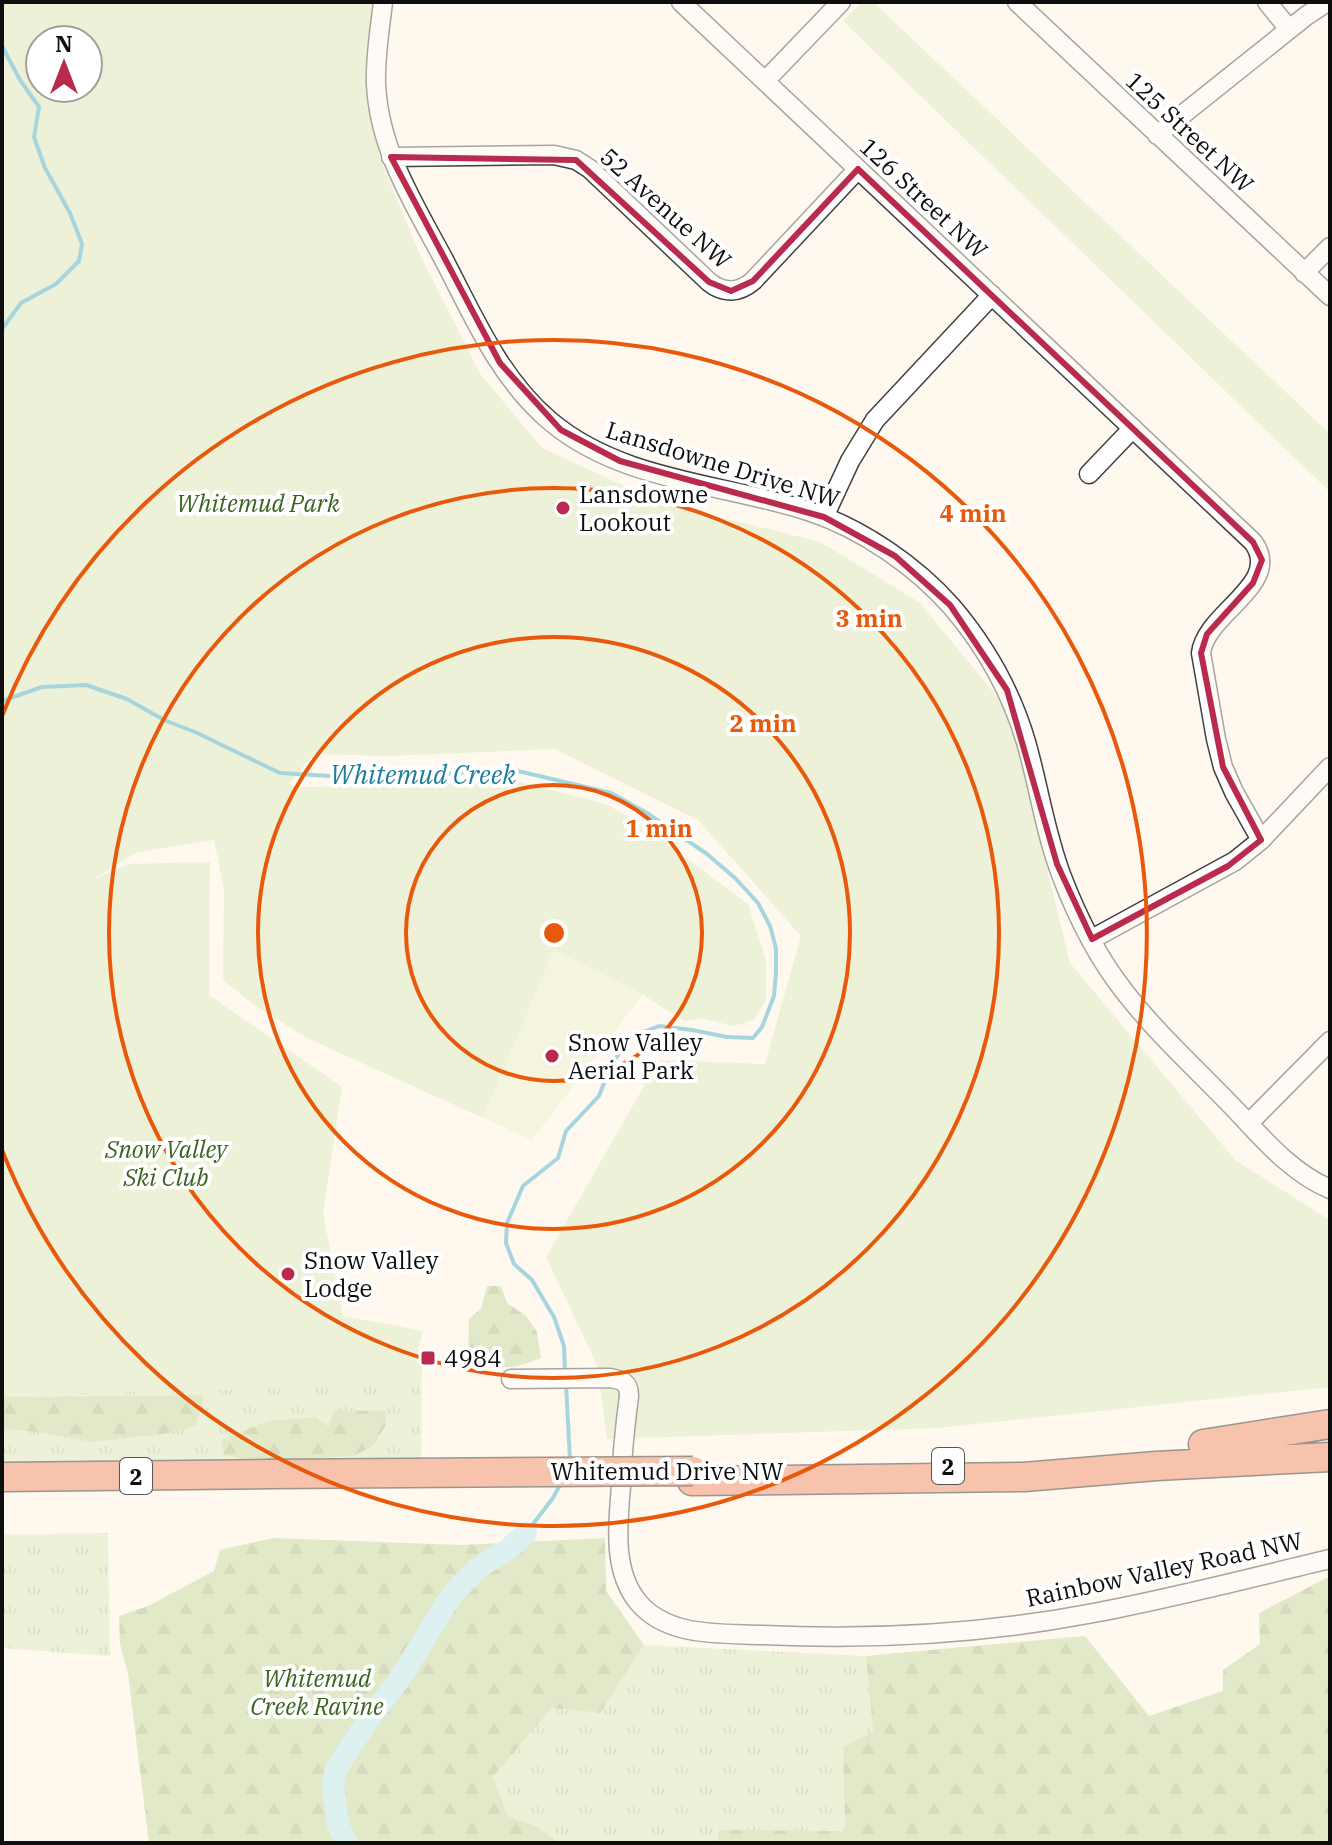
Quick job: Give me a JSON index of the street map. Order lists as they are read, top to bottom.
{
  "streets": {
    "highway": ["2", "Whitemud Drive NW"],
    "street": [
      "125 Street NW",
      "126 Street NW",
      "52 Avenue NW",
      "Lansdowne Drive NW",
      "Rainbow Valley Road NW"
    ]
  },
  "crossings": [
    ["126 Street NW", "52 Avenue NW"],
    ["52 Avenue NW", "Lansdowne Drive NW"]
  ],
  "water": ["Whitemud Creek"],
  "parks": ["Whitemud Park", "Snow Valley Ski Club", "Whitemud Creek Ravine"],
  "places": {
    "other": ["Lansdowne Lookout", "Snow Valley Aerial Park", "Snow Valley Lodge"],
    "transit": ["4984"]
  },
  "north": "top",
  "rings": [
    "4 min",
    "3 min",
    "2 min",
    "1 min"
  ]
}
